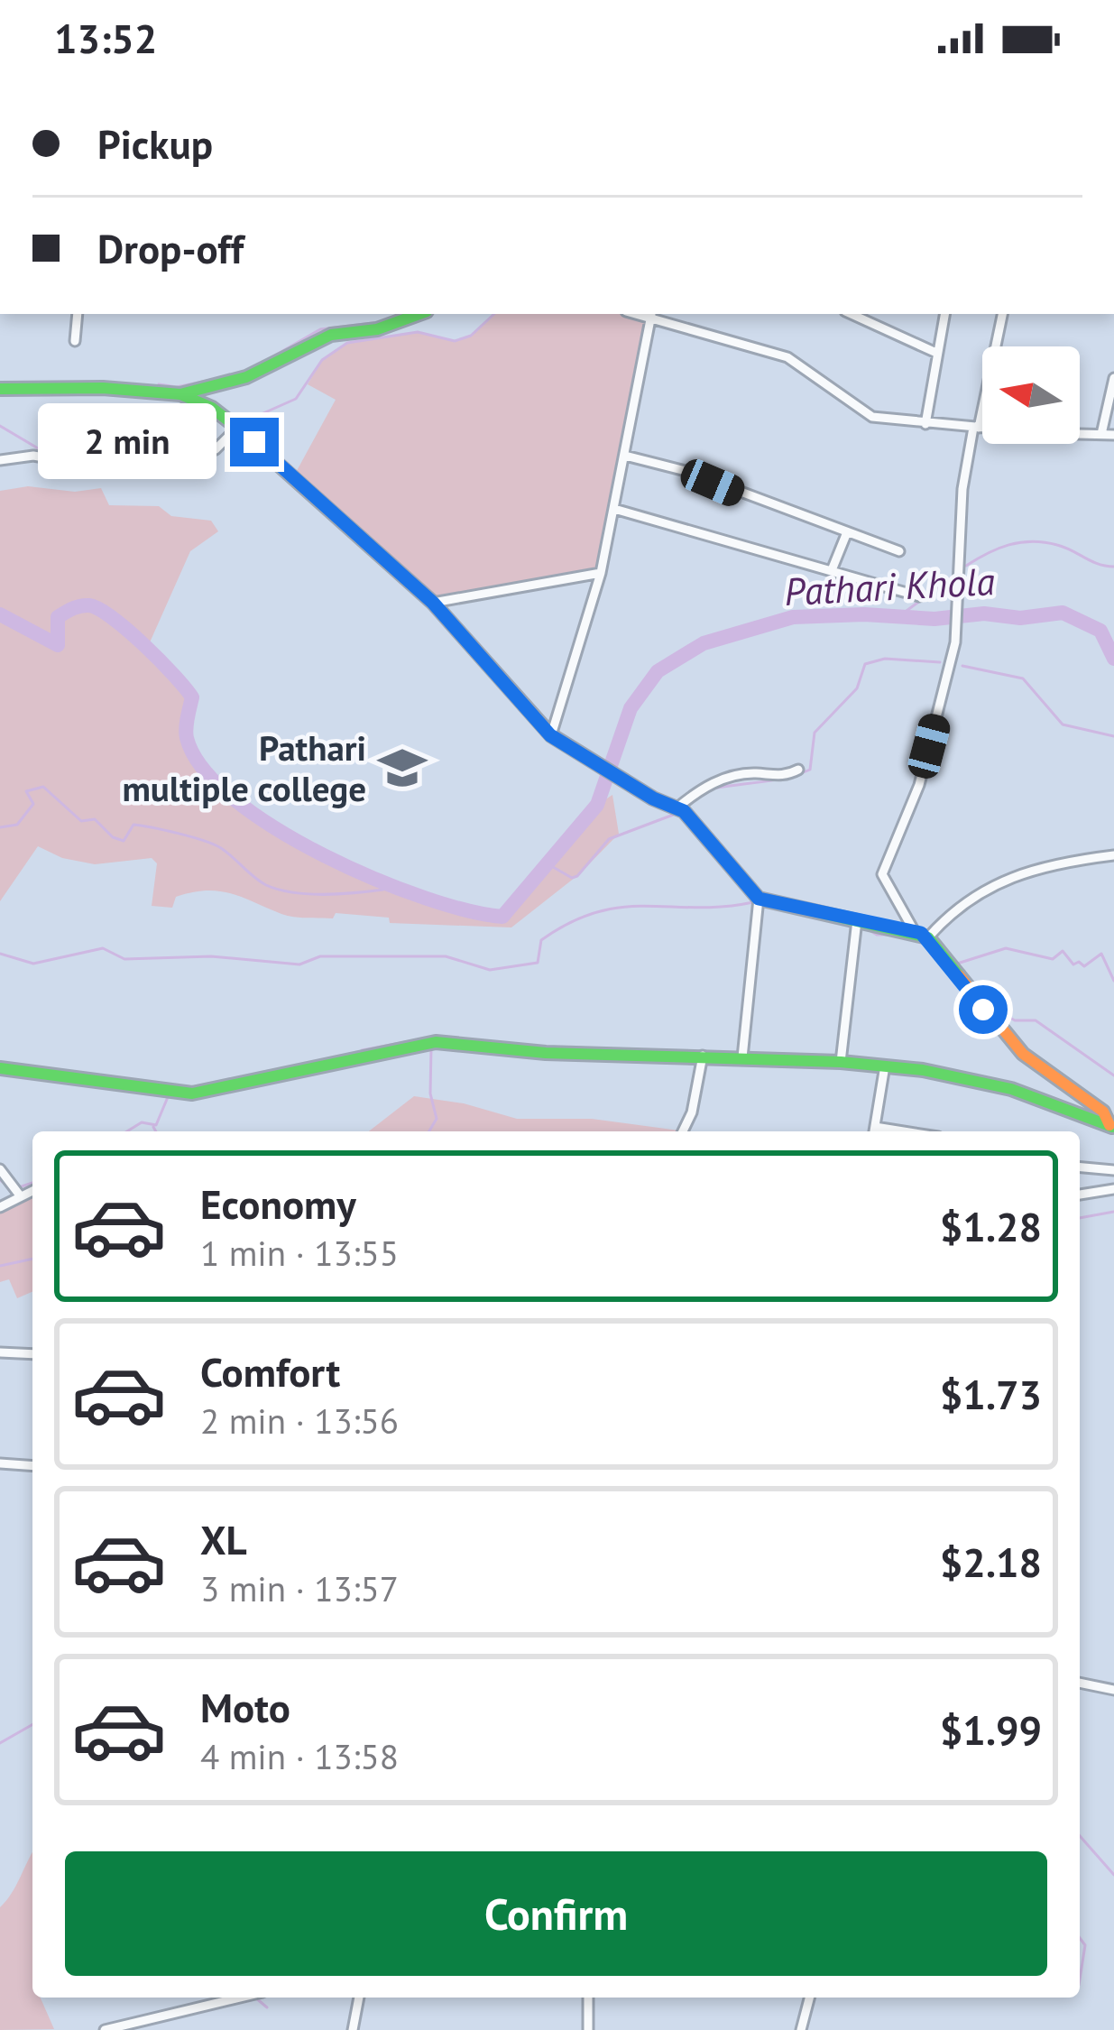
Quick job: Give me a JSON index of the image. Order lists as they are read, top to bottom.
{
  "water": ["Pathari Khola"],
  "places": {
    "school or university": ["Pathari multiple college"]
  },
  "north": "left",
  "page": {
    "status": "13:52",
    "banner": ["Pickup", "Drop-off"],
    "bubble": "2 min",
    "list": [
      {
        "name": "Economy",
        "note": "1 min · 13:55",
        "value": "$1.28"
      },
      {
        "name": "Comfort",
        "note": "2 min · 13:56",
        "value": "$1.73"
      },
      {
        "name": "XL",
        "note": "3 min · 13:57",
        "value": "$2.18"
      },
      {
        "name": "Moto",
        "note": "4 min · 13:58",
        "value": "$1.99"
      }
    ],
    "buttons": "Confirm"
  }
}
